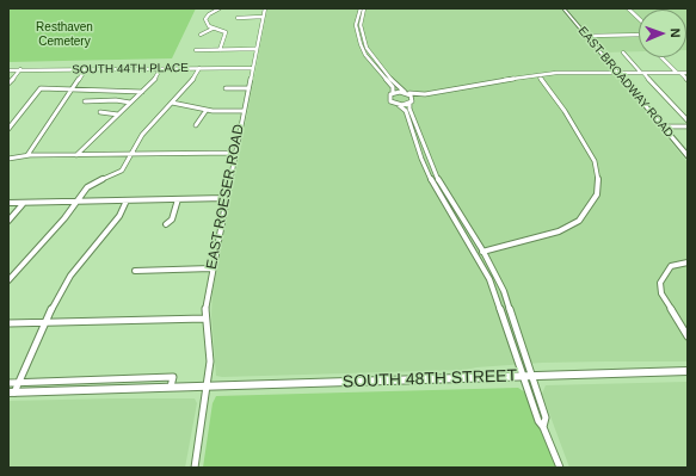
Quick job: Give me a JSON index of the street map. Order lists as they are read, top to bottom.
{
  "streets": {
    "main road": ["EAST BROADWAY ROAD", "SOUTH 48TH STREET"],
    "street": ["SOUTH 44TH PLACE", "EAST ROESER ROAD"]
  },
  "crossings": [
    ["SOUTH 44TH PLACE", "EAST ROESER ROAD"],
    ["EAST ROESER ROAD", "SOUTH 48TH STREET"]
  ],
  "parks": ["Resthaven Cemetery"],
  "north": "right"
}
